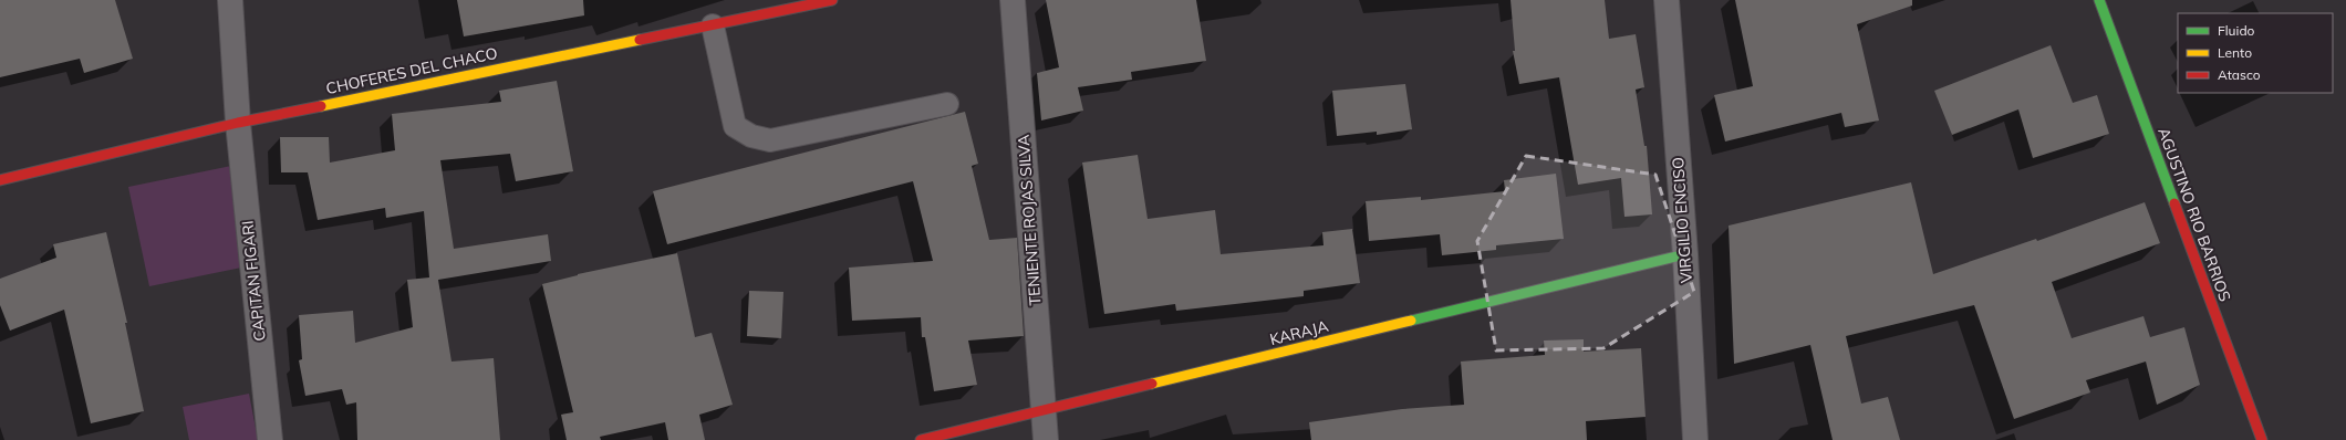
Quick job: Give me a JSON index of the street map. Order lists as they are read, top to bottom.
{
  "streets": {
    "street": [
      "CHOFERES DEL CHACO",
      "AGUSTINO RIO BARRIOS",
      "TENIENTE ROJAS SILVA",
      "VIRGILIO ENCISO",
      "CAPITAN FIGARI",
      "KARAJA"
    ]
  },
  "crossings": [
    ["CHOFERES DEL CHACO", "CAPITAN FIGARI"],
    ["TENIENTE ROJAS SILVA", "KARAJA"],
    ["VIRGILIO ENCISO", "KARAJA"]
  ],
  "legend": ["Fluido", "Lento", "Atasco"]
}
